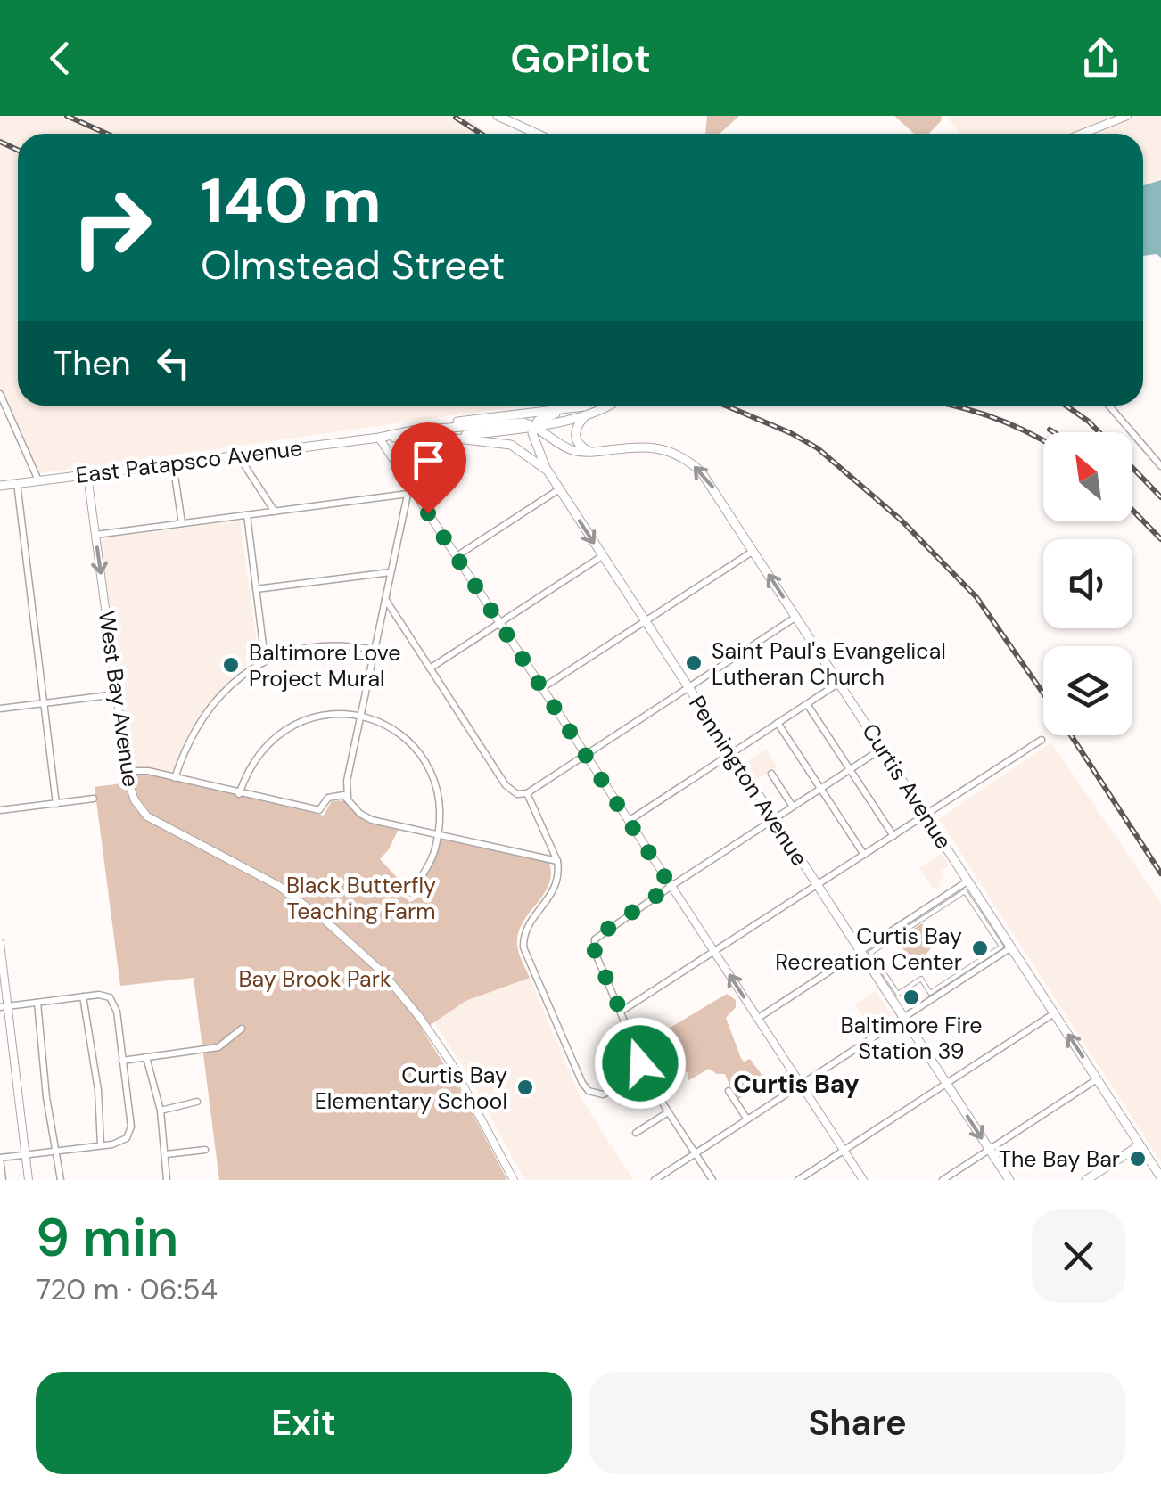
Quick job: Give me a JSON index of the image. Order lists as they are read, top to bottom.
{
  "streets": {
    "main road": ["East Patapsco Avenue", "Pennington Avenue", "Curtis Avenue"],
    "street": ["West Bay Avenue"]
  },
  "crossings": [
    ["East Patapsco Avenue", "West Bay Avenue"],
    ["East Patapsco Avenue", "Pennington Avenue"],
    ["East Patapsco Avenue", "Curtis Avenue"]
  ],
  "districts": ["Curtis Bay"],
  "parks": ["Black Butterfly Teaching Farm", "Bay Brook Park"],
  "places": [
    "Saint Paul's Evangelical Lutheran Church",
    "Baltimore Love Project Mural",
    "Curtis Bay Recreation Center",
    "Baltimore Fire Station 39",
    "Curtis Bay Elementary School",
    "The Bay Bar"
  ],
  "north": "top left",
  "page": {
    "header": "GoPilot",
    "turn": ["140 m", "Olmstead Street"],
    "then": "Then",
    "heading": ["9 min", "720 m · 06:54"],
    "buttons": ["Exit", "Share"]
  }
}
